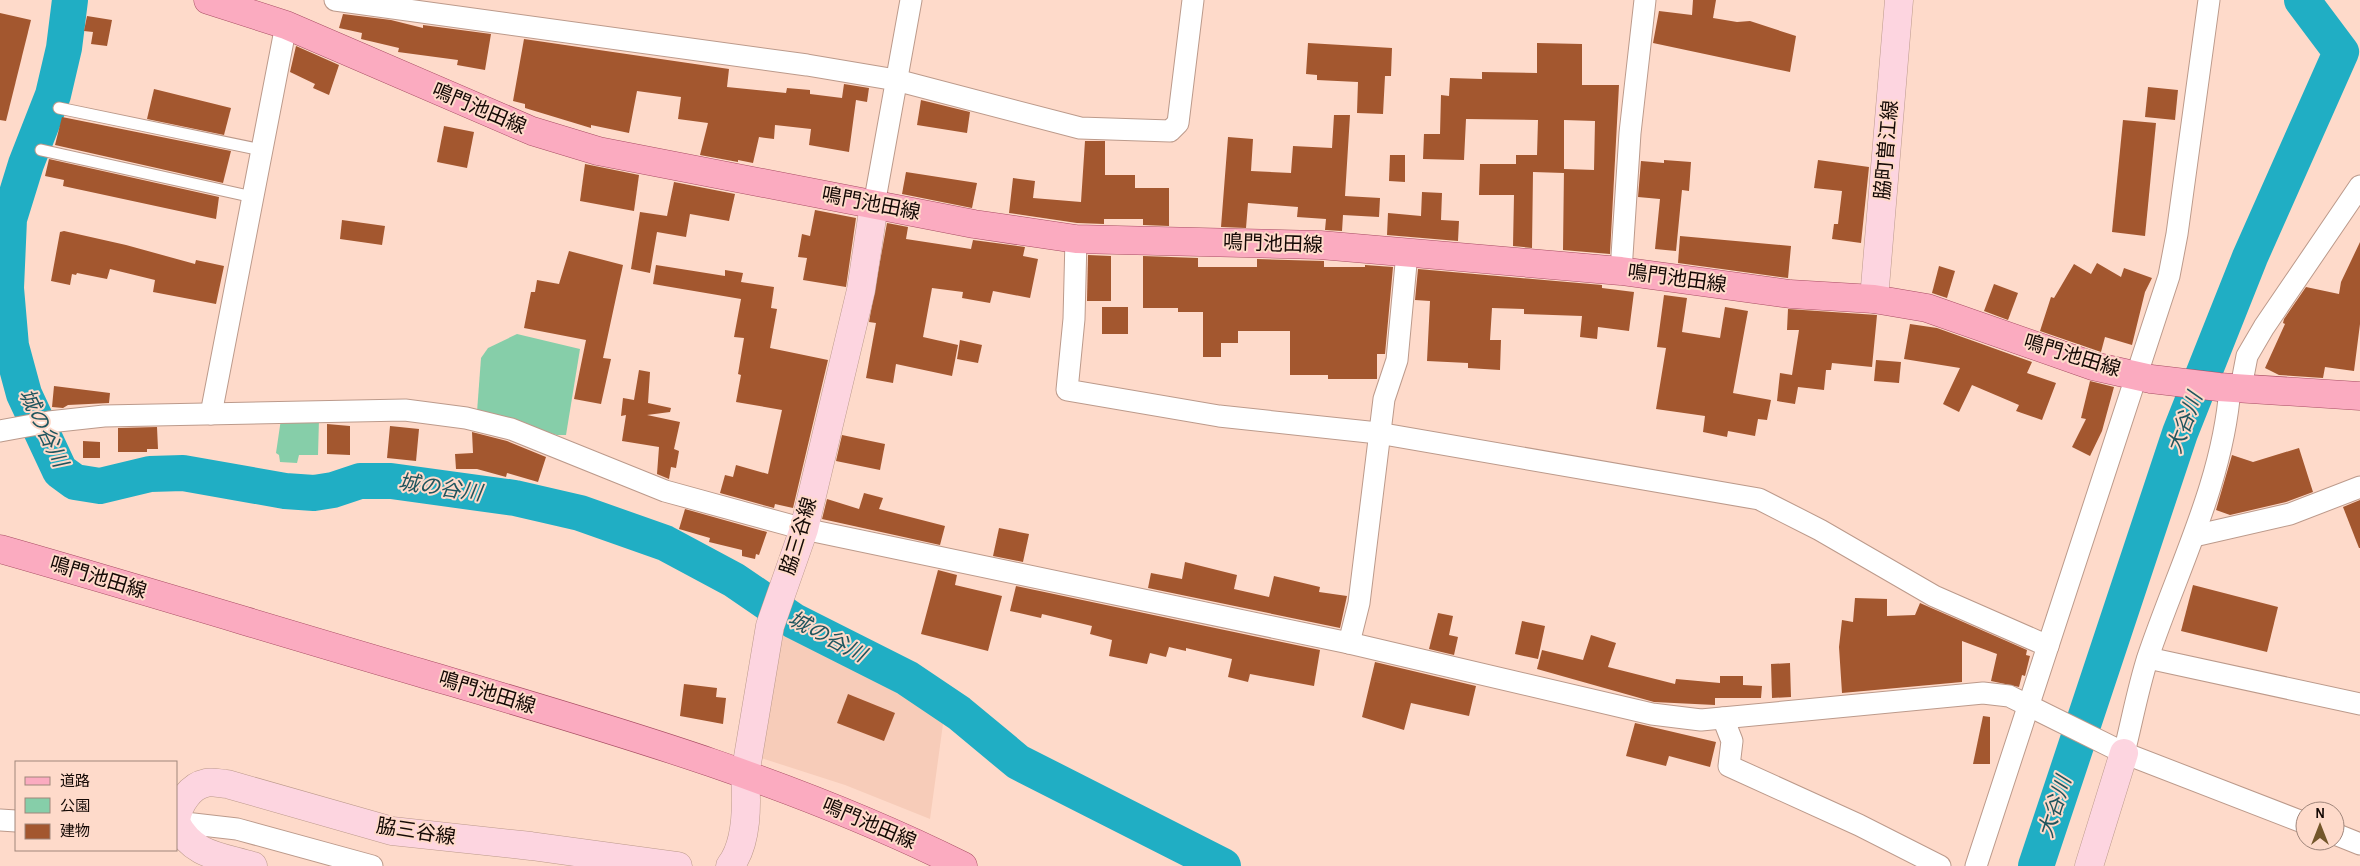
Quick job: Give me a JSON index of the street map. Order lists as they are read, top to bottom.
{
  "streets": {
    "main road": ["鳴門池田線", "脇町曽江線", "脇三谷線"]
  },
  "crossings": [
    ["鳴門池田線", "脇町曽江線"],
    ["鳴門池田線", "脇三谷線"]
  ],
  "water": ["大谷川", "城の谷川"],
  "legend": ["道路", "公園", "建物"],
  "north": "top"
}
